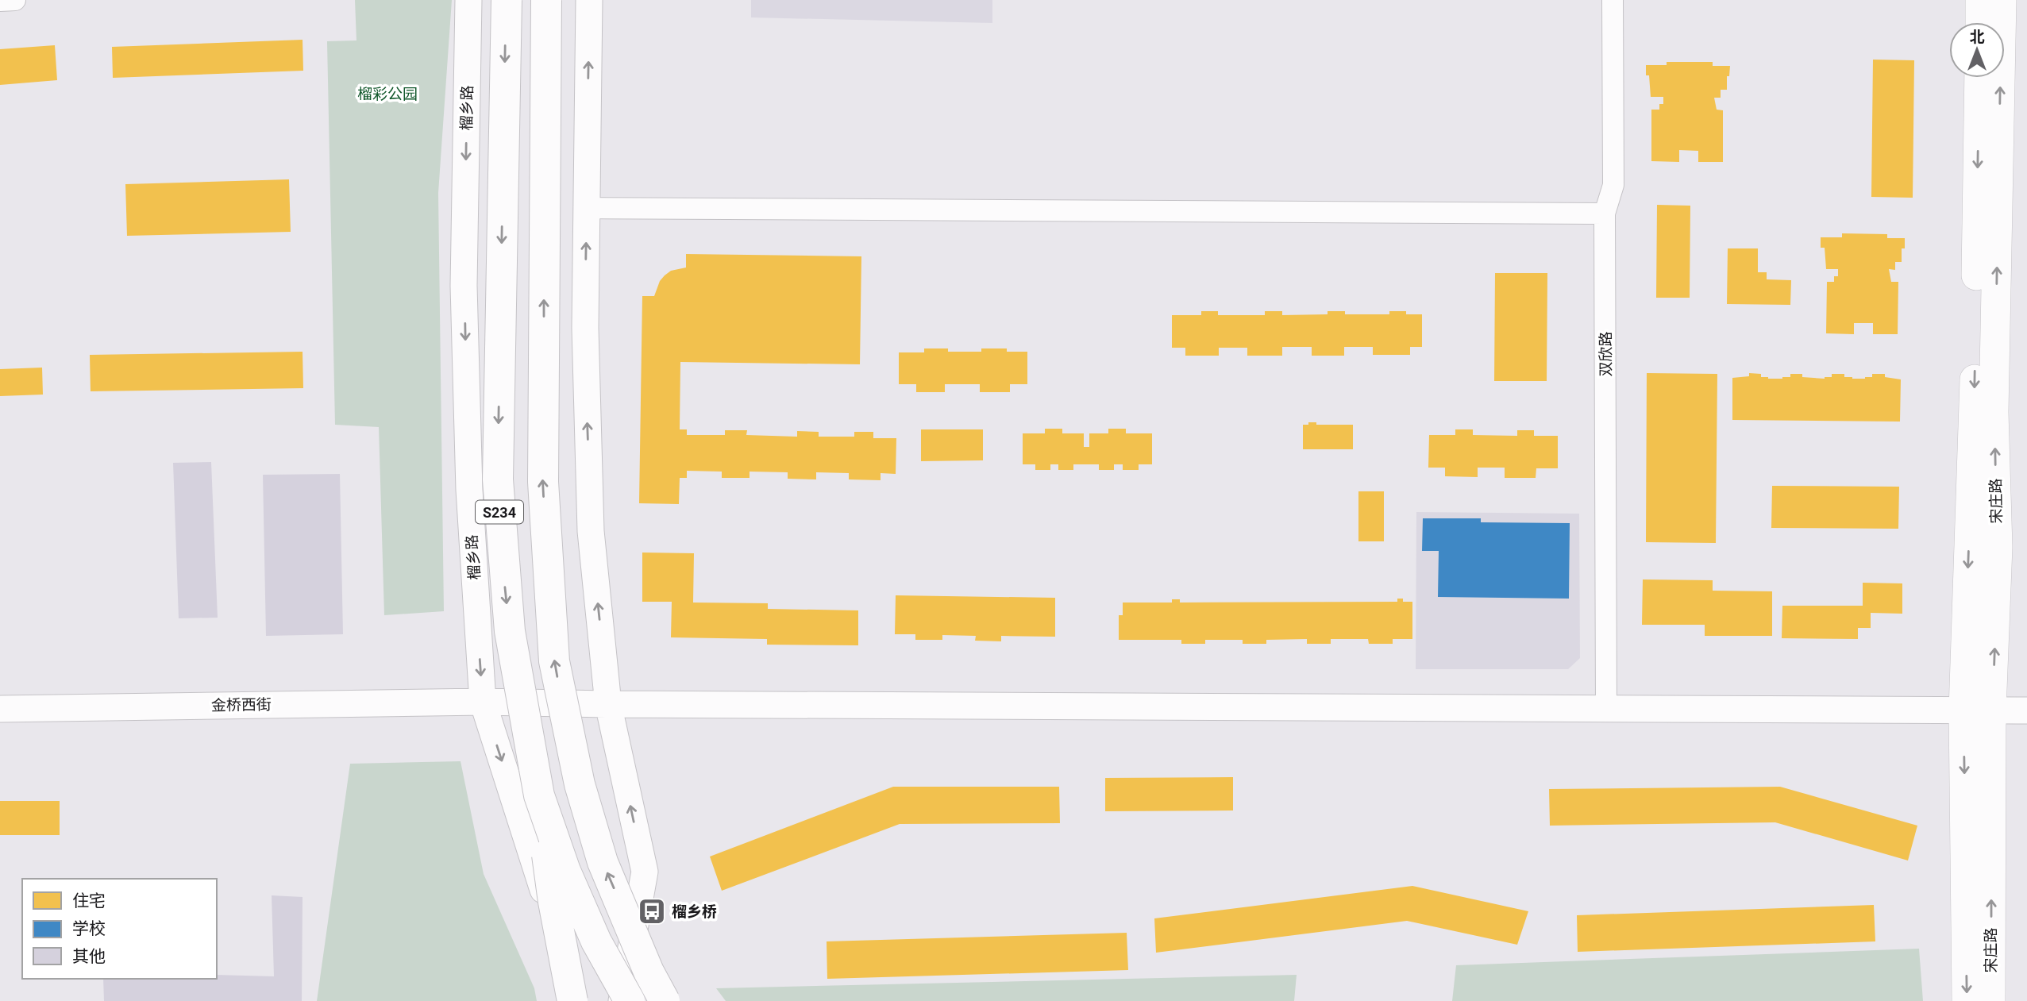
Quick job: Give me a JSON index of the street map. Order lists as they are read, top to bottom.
{
  "streets": {
    "highway": ["榴乡路", "S234"],
    "main road": ["宋庄路"],
    "street": ["双欣路", "金桥西街"]
  },
  "crossings": [
    ["榴乡路", "金桥西街"],
    ["双欣路", "金桥西街"],
    ["宋庄路", "金桥西街"]
  ],
  "parks": ["榴彩公园"],
  "places": {
    "bus stop": ["榴乡桥"]
  },
  "legend": ["住宅", "学校", "其他"],
  "north": "top"
}
